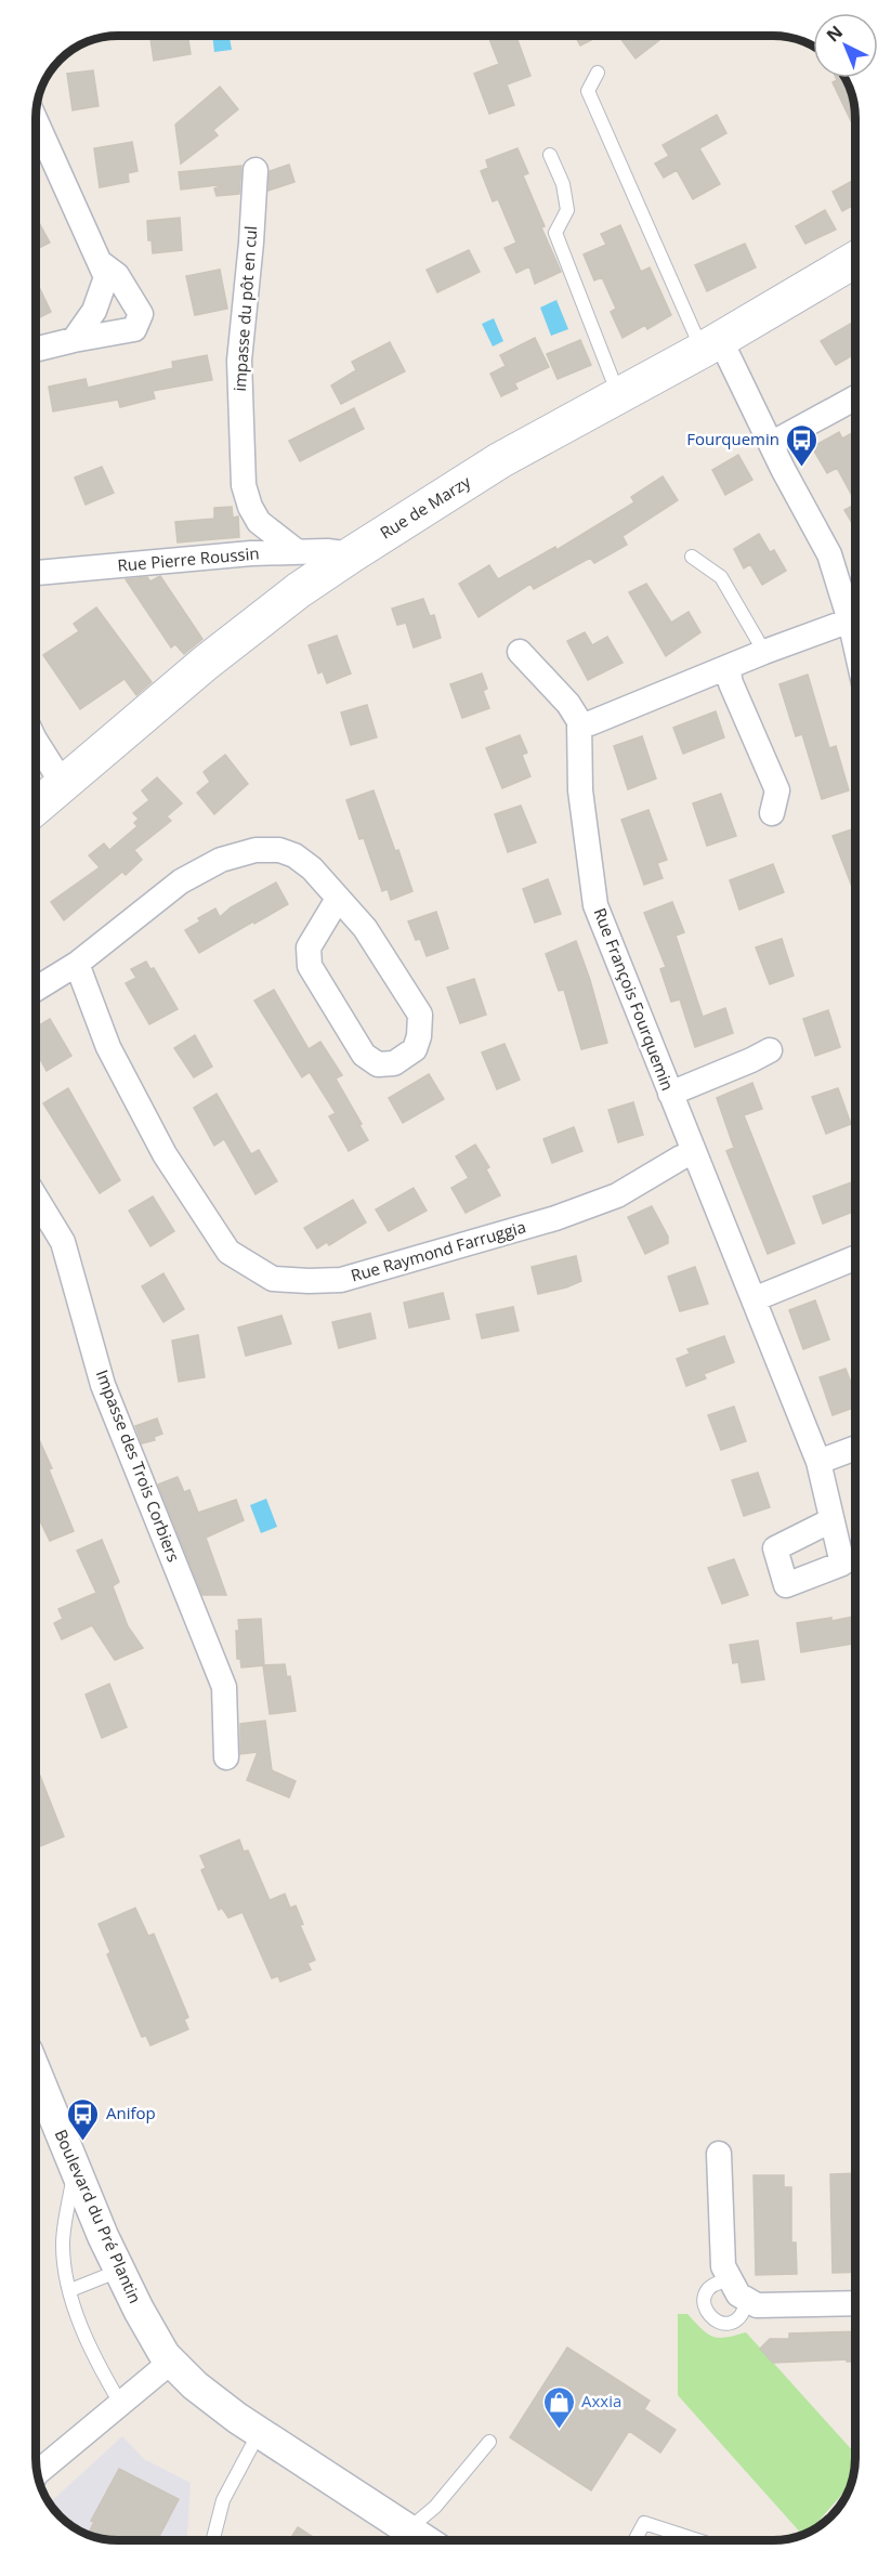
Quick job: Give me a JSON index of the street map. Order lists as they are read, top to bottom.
{
  "streets": {
    "main road": ["Rue de Marzy"],
    "street": [
      "impasse du pôt en cul",
      "Rue Pierre Roussin",
      "Rue François Fourquemin",
      "Rue Raymond Farruggia",
      "Impasse des Trois Corbiers",
      "Boulevard du Pré Plantin"
    ]
  },
  "crossings": [
    ["Rue de Marzy", "Rue Pierre Roussin"],
    ["Rue François Fourquemin", "Rue Raymond Farruggia"]
  ],
  "places": {
    "bus stop": ["Fourquemin", "Anifop"],
    "shop": ["Axxia"]
  },
  "north": "top left"
}
